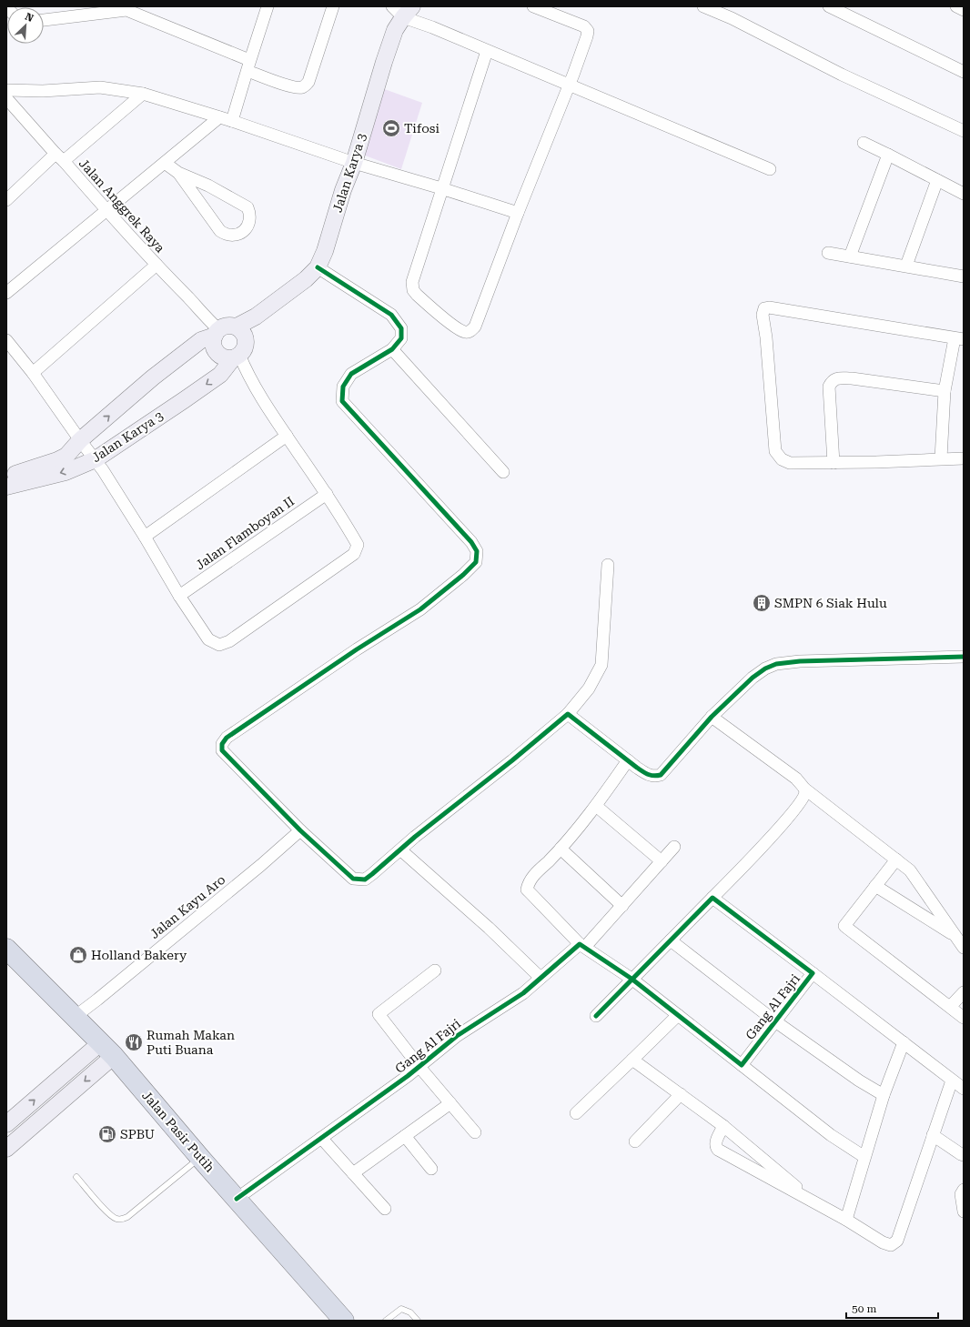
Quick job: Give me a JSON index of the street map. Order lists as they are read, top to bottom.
{
  "streets": {
    "highway": ["Jalan Pasir Putih"],
    "street": [
      "Jalan Karya 3",
      "Jalan Anggrek Raya",
      "Jalan Flamboyan II",
      "Jalan Kayu Aro",
      "Gang Al Fajri"
    ]
  },
  "crossings": [
    ["Jalan Karya 3", "Jalan Anggrek Raya"],
    ["Jalan Kayu Aro", "Jalan Pasir Putih"],
    ["Gang Al Fajri", "Jalan Pasir Putih"]
  ],
  "places": {
    "sports": ["Tifosi"],
    "building": ["SMPN 6 Siak Hulu"],
    "shop": ["Holland Bakery"],
    "restaurant": ["Rumah Makan Puti Buana"],
    "fuel station": ["SPBU"]
  },
  "scale_bar": "50 m",
  "north": "top right"
}
